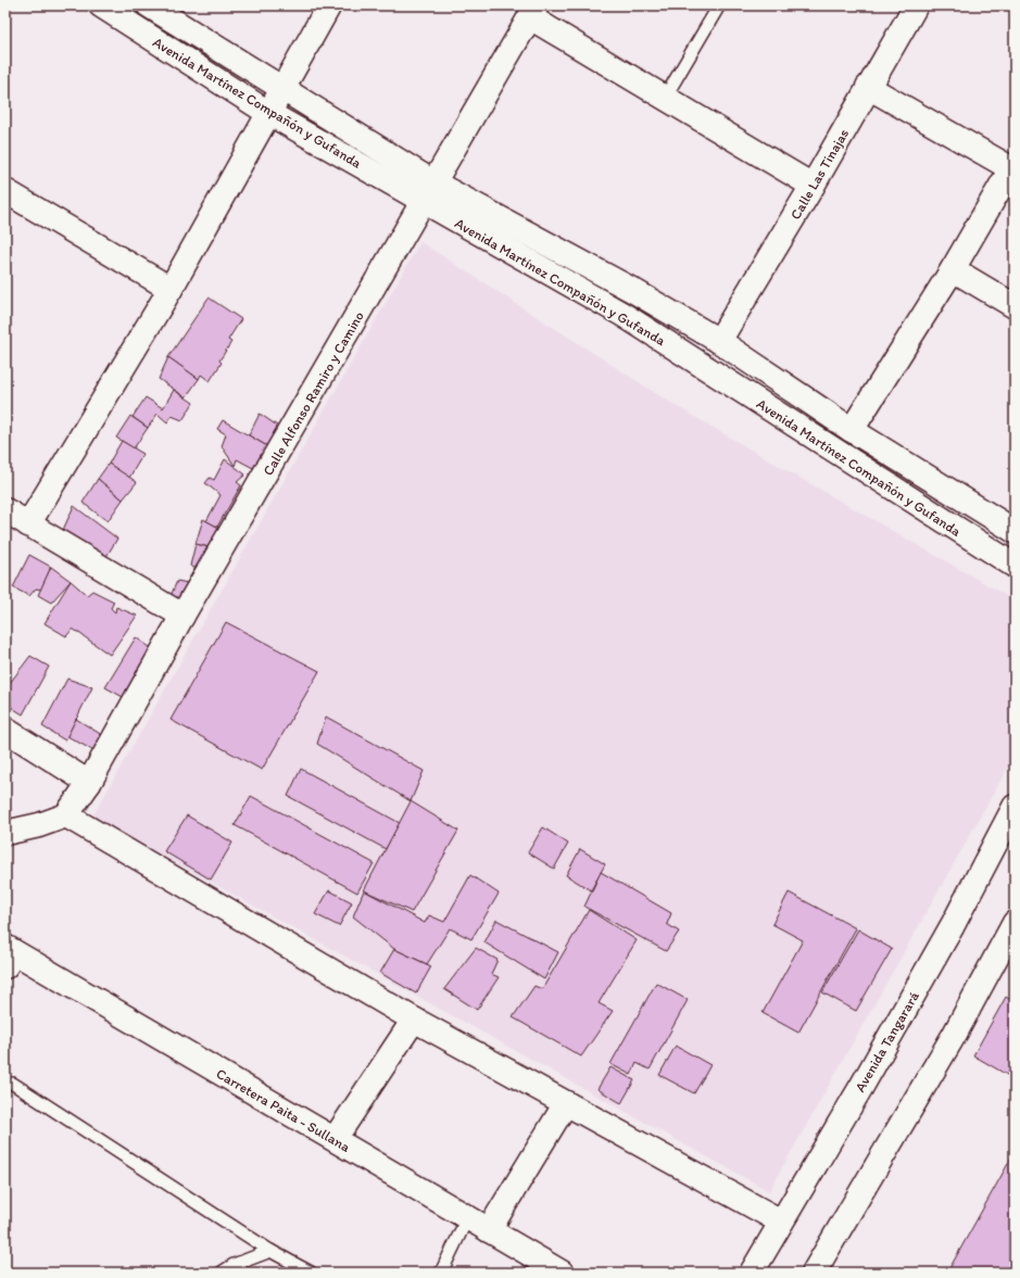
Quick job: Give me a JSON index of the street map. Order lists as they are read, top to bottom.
{
  "streets": {
    "street": [
      "Avenida Martínez Compañón y Gufanda",
      "Calle Las Tinajas",
      "Calle Alfonso Ramiro y Camino",
      "Avenida Tangarará",
      "Carretera Paita - Sullana"
    ]
  },
  "crossings": [
    ["Avenida Martínez Compañón y Gufanda", "Calle Las Tinajas"],
    ["Avenida Martínez Compañón y Gufanda", "Calle Alfonso Ramiro y Camino"]
  ]
}
